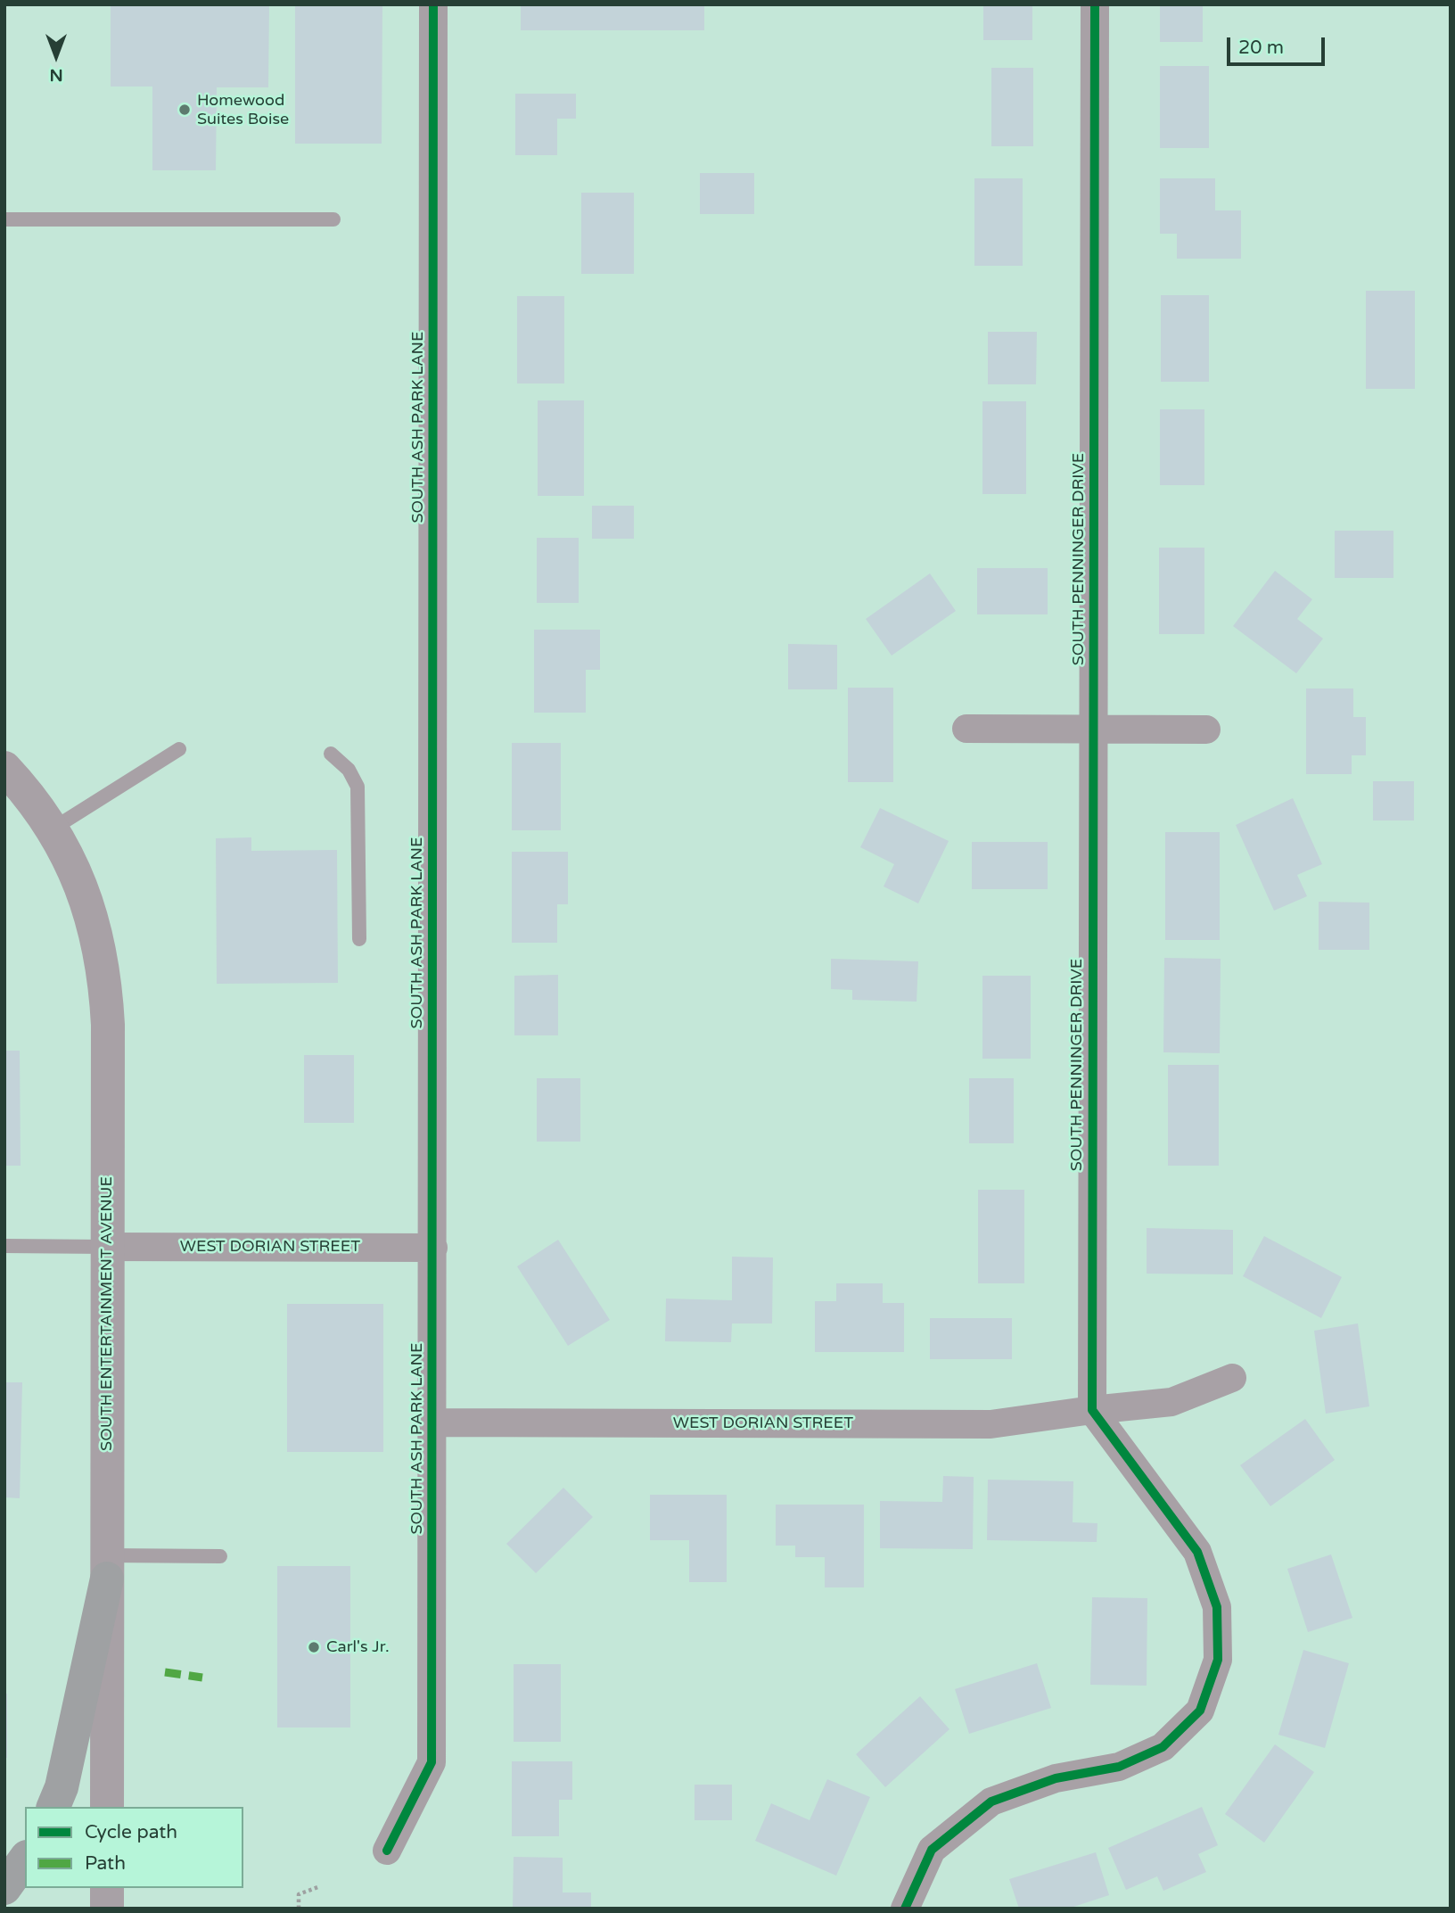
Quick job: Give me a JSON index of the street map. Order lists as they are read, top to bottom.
{
  "streets": {
    "street": [
      "SOUTH ASH PARK LANE",
      "SOUTH PENNINGER DRIVE",
      "WEST DORIAN STREET",
      "SOUTH ENTERTAINMENT AVENUE"
    ]
  },
  "crossings": [
    ["SOUTH ASH PARK LANE", "WEST DORIAN STREET"],
    ["SOUTH PENNINGER DRIVE", "WEST DORIAN STREET"],
    ["WEST DORIAN STREET", "SOUTH ENTERTAINMENT AVENUE"]
  ],
  "places": ["Homewood Suites Boise", "Carl's Jr."],
  "legend": ["Cycle path", "Path"],
  "scale_bar": "20 m",
  "north": "bottom"
}
